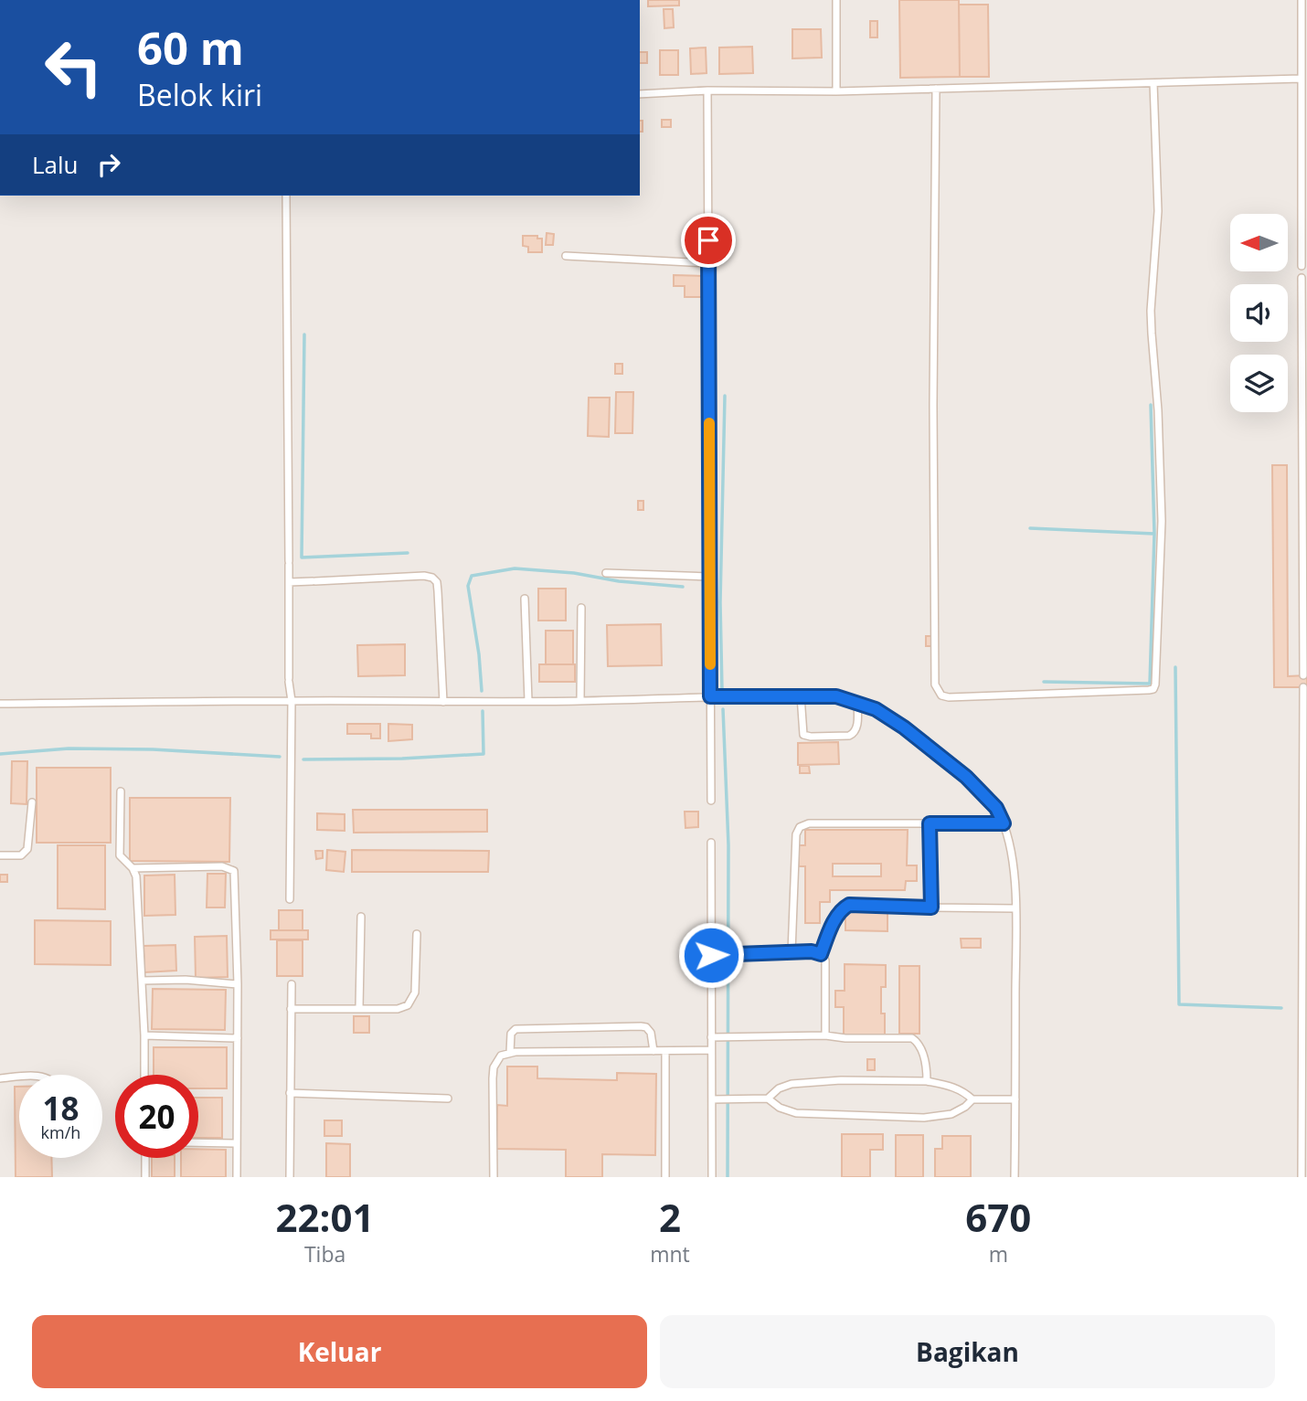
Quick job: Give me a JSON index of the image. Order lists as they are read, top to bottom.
{
  "north": "left",
  "page": {
    "turn": ["60 m", "Belok kiri"],
    "then": "Lalu",
    "speed": "18 km/h",
    "limit": "20",
    "eta": [
      "22:01",
      "Tiba",
      "2",
      "mnt",
      "670",
      "m"
    ],
    "buttons": ["Keluar", "Bagikan"]
  }
}
